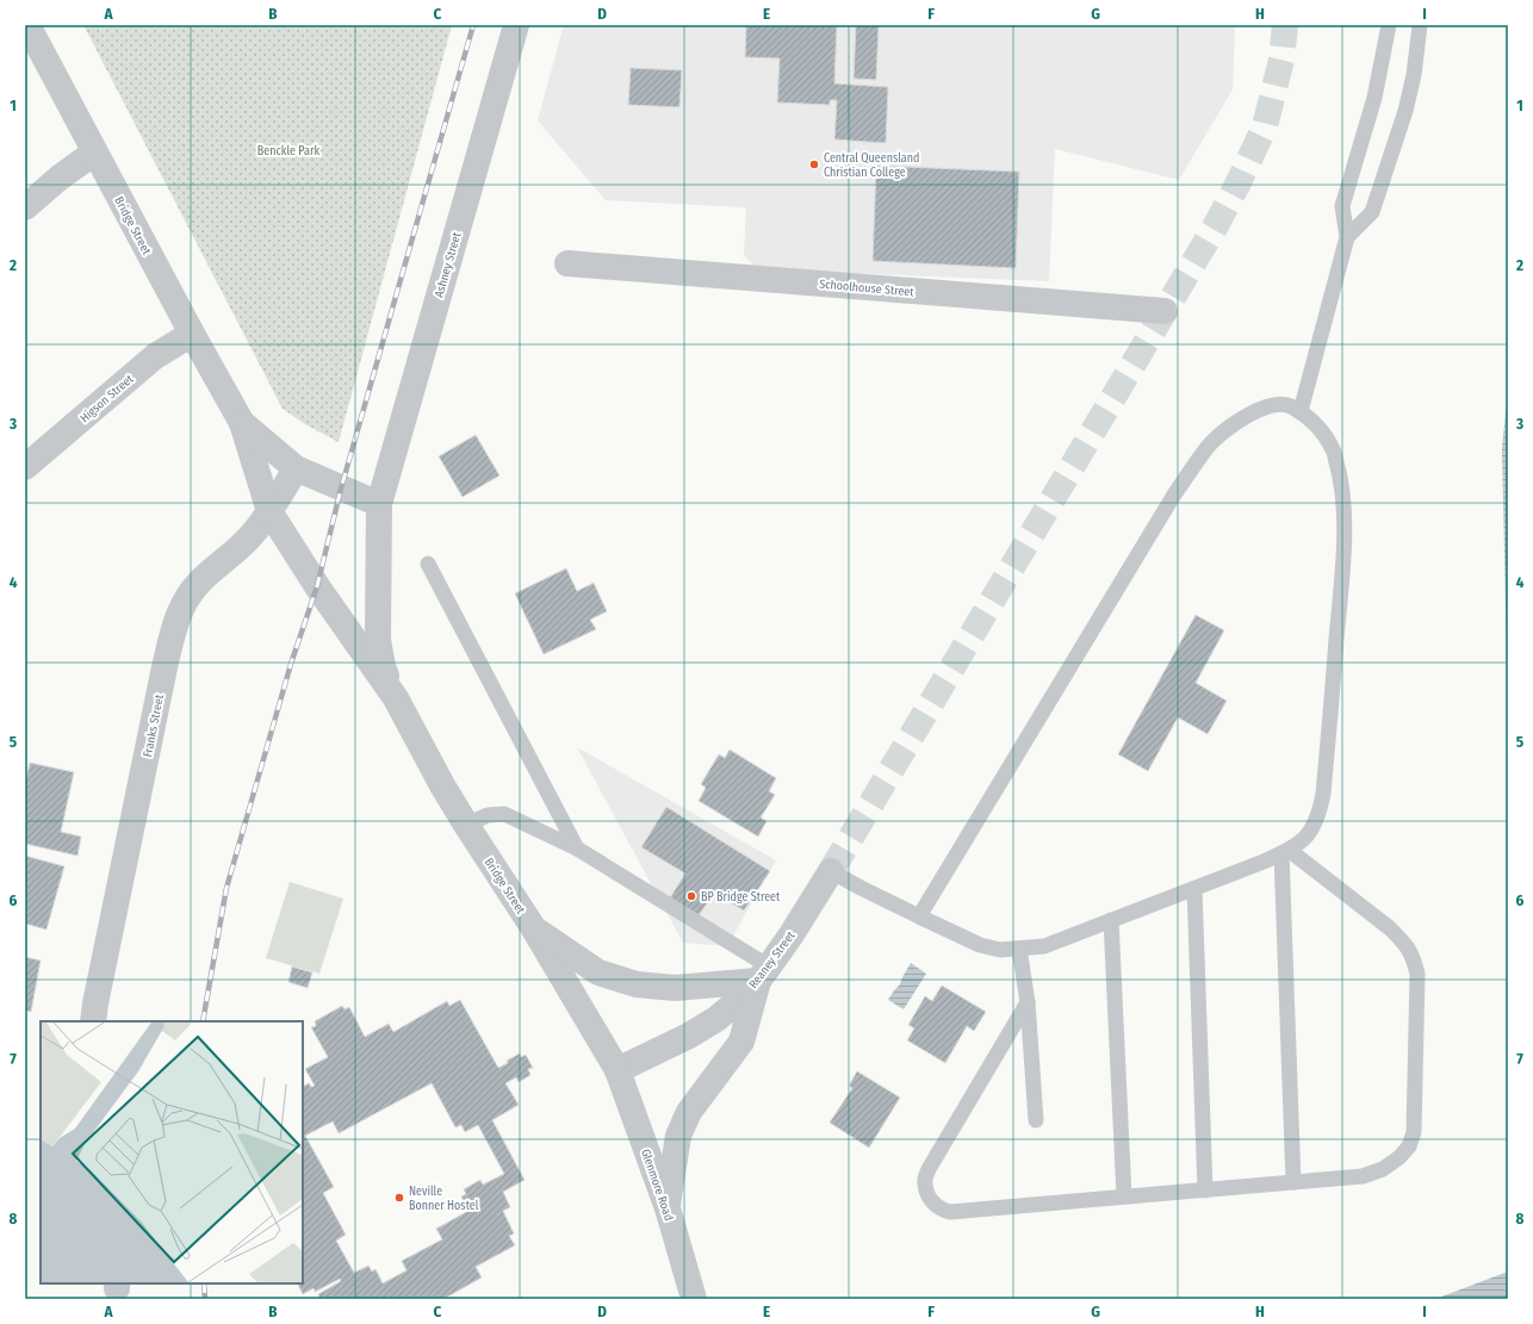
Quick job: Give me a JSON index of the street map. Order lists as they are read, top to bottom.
{
  "streets": {
    "street": [
      "Bridge Street",
      "Ashney Street",
      "Schoolhouse Street",
      "Higson Street",
      "Franks Street",
      "Reaney Street",
      "Glenmore Road"
    ]
  },
  "crossings": [
    ["Bridge Street", "Ashney Street"],
    ["Bridge Street", "Higson Street"],
    ["Bridge Street", "Franks Street"],
    ["Bridge Street", "Reaney Street"],
    ["Bridge Street", "Glenmore Road"],
    ["Reaney Street", "Glenmore Road"]
  ],
  "parks": ["Benckle Park"],
  "places": ["Central Queensland Christian College", "BP Bridge Street", "Neville Bonner Hostel"],
  "grid": {
    "columns": [
      "A",
      "B",
      "C",
      "D",
      "E",
      "F",
      "G",
      "H",
      "I"
    ],
    "rows": [
      "1",
      "2",
      "3",
      "4",
      "5",
      "6",
      "7",
      "8"
    ]
  }
}
